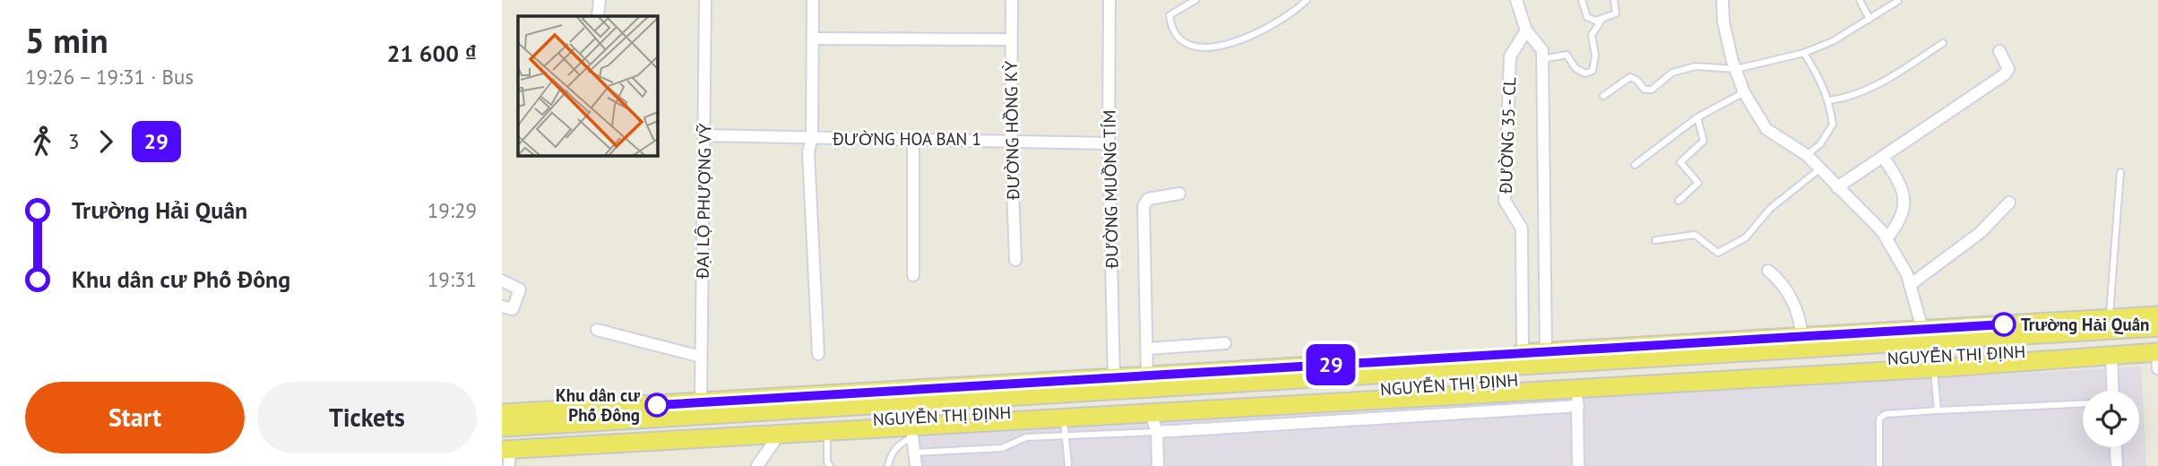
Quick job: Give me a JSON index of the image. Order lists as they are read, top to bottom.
{
  "streets": {
    "main road": ["NGUYỄN THỊ ĐỊNH"],
    "street": [
      "ĐƯỜNG HỒNG KỲ",
      "ĐƯỜNG 35 - CL",
      "ĐƯỜNG HOA BAN 1",
      "ĐƯỜNG MUỒNG TÍM",
      "ĐẠI LỘ PHƯỢNG VỸ"
    ]
  },
  "crossings": [
    ["ĐƯỜNG HỒNG KỲ", "ĐƯỜNG HOA BAN 1"],
    ["ĐƯỜNG 35 - CL", "NGUYỄN THỊ ĐỊNH"],
    ["ĐƯỜNG HOA BAN 1", "ĐƯỜNG MUỒNG TÍM"],
    ["ĐƯỜNG HOA BAN 1", "ĐẠI LỘ PHƯỢNG VỸ"],
    ["ĐƯỜNG MUỒNG TÍM", "NGUYỄN THỊ ĐỊNH"],
    ["ĐẠI LỘ PHƯỢNG VỸ", "NGUYỄN THỊ ĐỊNH"]
  ],
  "places": ["Trường Hải Quân", "Khu dân cư Phố Đông"],
  "lines": ["bus line 29"],
  "page": {
    "heading": ["5 min", "19:26 – 19:31 · Bus", "21 600 ₫"],
    "on_map": "29",
    "legs": ["3", "29"],
    "list": [
      {
        "name": "Trường Hải Quân",
        "value": "19:29"
      },
      {
        "name": "Khu dân cư Phố Đông",
        "value": "19:31"
      }
    ],
    "buttons": ["Start", "Tickets"]
  }
}
